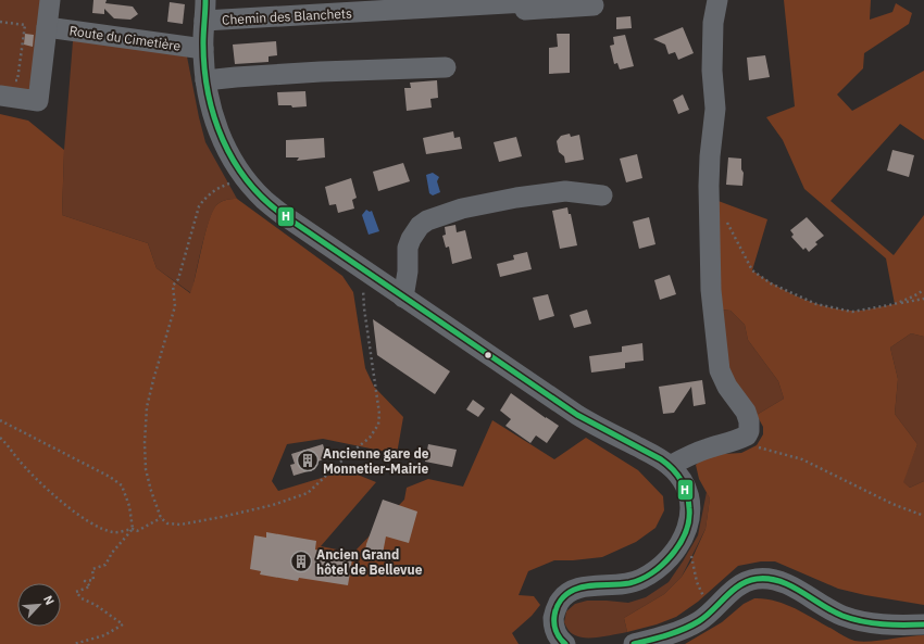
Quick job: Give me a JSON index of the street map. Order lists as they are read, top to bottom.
{
  "streets": {
    "street": ["Chemin des Blanchets", "Route du Cimetière"]
  },
  "places": {
    "building": ["Ancienne gare de Monnetier-Mairie", "Ancien Grand hôtel de Bellevue"]
  },
  "lines": ["transit line H"],
  "north": "top right"
}
